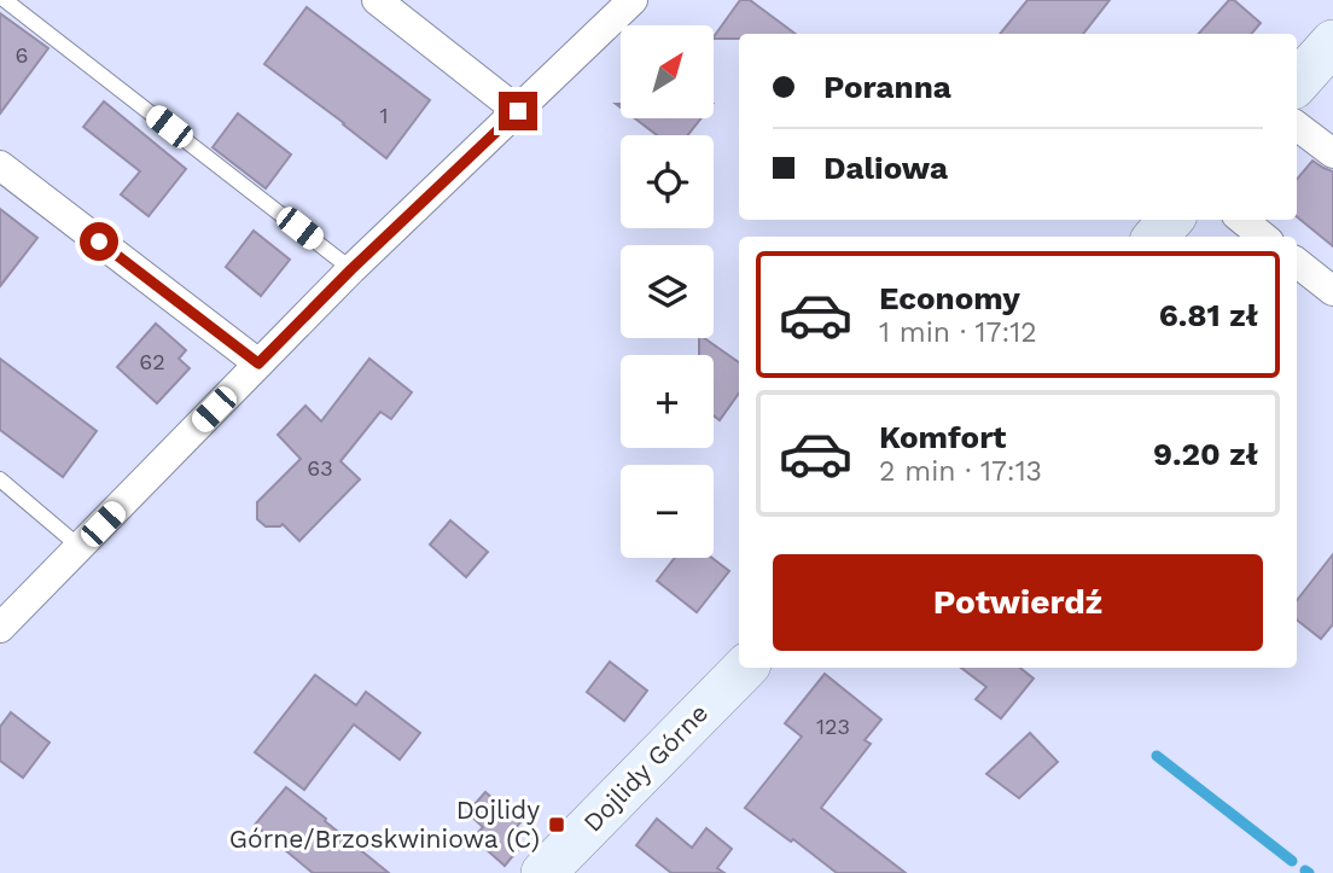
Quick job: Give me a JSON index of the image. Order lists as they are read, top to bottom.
{
  "streets": {
    "street": ["Dojlidy Górne"]
  },
  "places": {
    "transit": ["Dojlidy Górne/Brzoskwiniowa (C)"]
  },
  "house_numbers": [
    "6",
    "1",
    "62",
    "63",
    "123"
  ],
  "north": "top right",
  "page": {
    "map_buttons": ["+", "−"],
    "banner": ["Poranna", "Daliowa"],
    "list": [
      {
        "name": "Economy",
        "note": "1 min · 17:12",
        "value": "6.81 zł"
      },
      {
        "name": "Komfort",
        "note": "2 min · 17:13",
        "value": "9.20 zł"
      }
    ],
    "buttons": "Potwierdź"
  }
}
